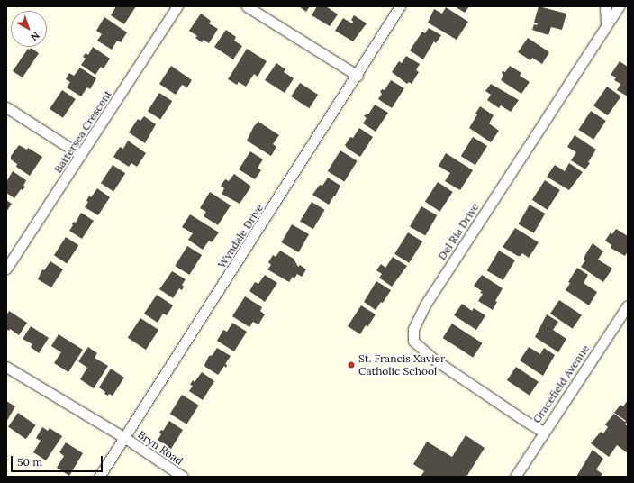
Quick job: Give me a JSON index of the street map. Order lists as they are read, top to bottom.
{
  "streets": {
    "street": [
      "Battersea Crescent",
      "Del Ria Drive",
      "Wyndale Drive",
      "Gracefield Avenue",
      "Bryn Road"
    ]
  },
  "crossings": [
    ["Del Ria Drive", "Gracefield Avenue"],
    ["Wyndale Drive", "Bryn Road"]
  ],
  "places": ["St. Francis Xavier Catholic School"],
  "scale_bar": "50 m",
  "north": "bottom right"
}
